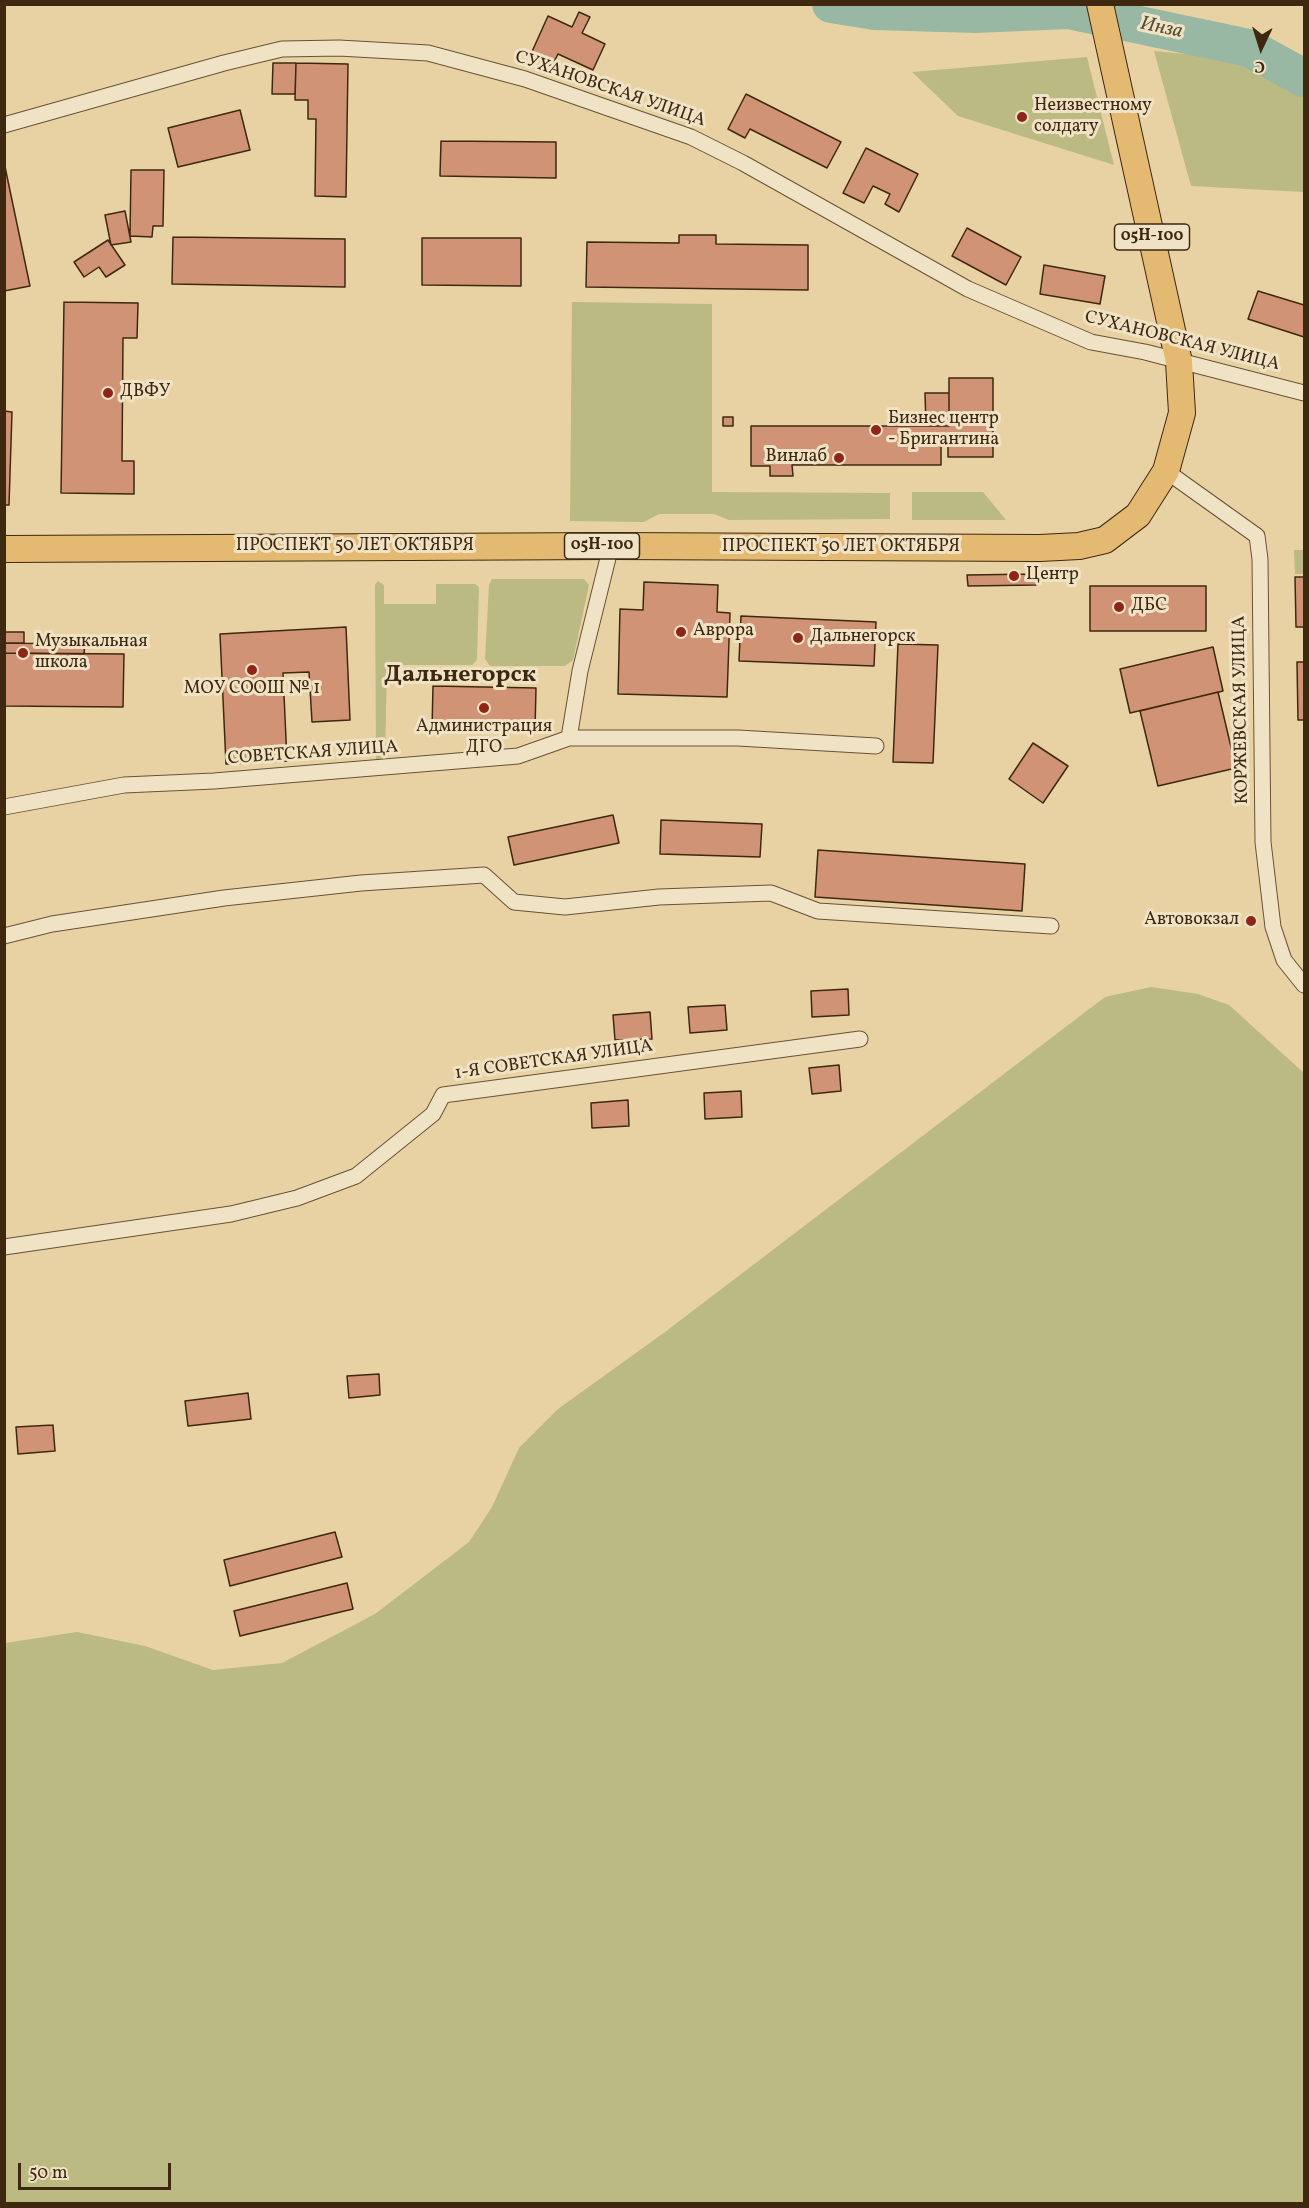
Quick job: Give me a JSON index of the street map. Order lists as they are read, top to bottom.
{
  "streets": {
    "main road": ["05Н-100", "ПРОСПЕКТ 50 ЛЕТ ОКТЯБРЯ"],
    "street": [
      "СУХАНОВСКАЯ УЛИЦА",
      "КОРЖЕВСКАЯ УЛИЦА",
      "СОВЕТСКАЯ УЛИЦА",
      "1-Я СОВЕТСКАЯ УЛИЦА"
    ]
  },
  "crossings": [
    ["СУХАНОВСКАЯ УЛИЦА", "ПРОСПЕКТ 50 ЛЕТ ОКТЯБРЯ"],
    ["ПРОСПЕКТ 50 ЛЕТ ОКТЯБРЯ", "КОРЖЕВСКАЯ УЛИЦА"]
  ],
  "districts": ["Дальнегорск"],
  "water": ["Инза"],
  "places": [
    "Неизвестному солдату",
    "ДВФУ",
    "Бизнес центр - Бригантина",
    "Винлаб",
    "Центр",
    "ДБС",
    "Аврора",
    "Дальнегорск",
    "Музыкальная школа",
    "МОУ СООШ № 1",
    "Администрация ДГО",
    "Автовокзал"
  ],
  "scale_bar": "50 m",
  "north": "bottom"
}
